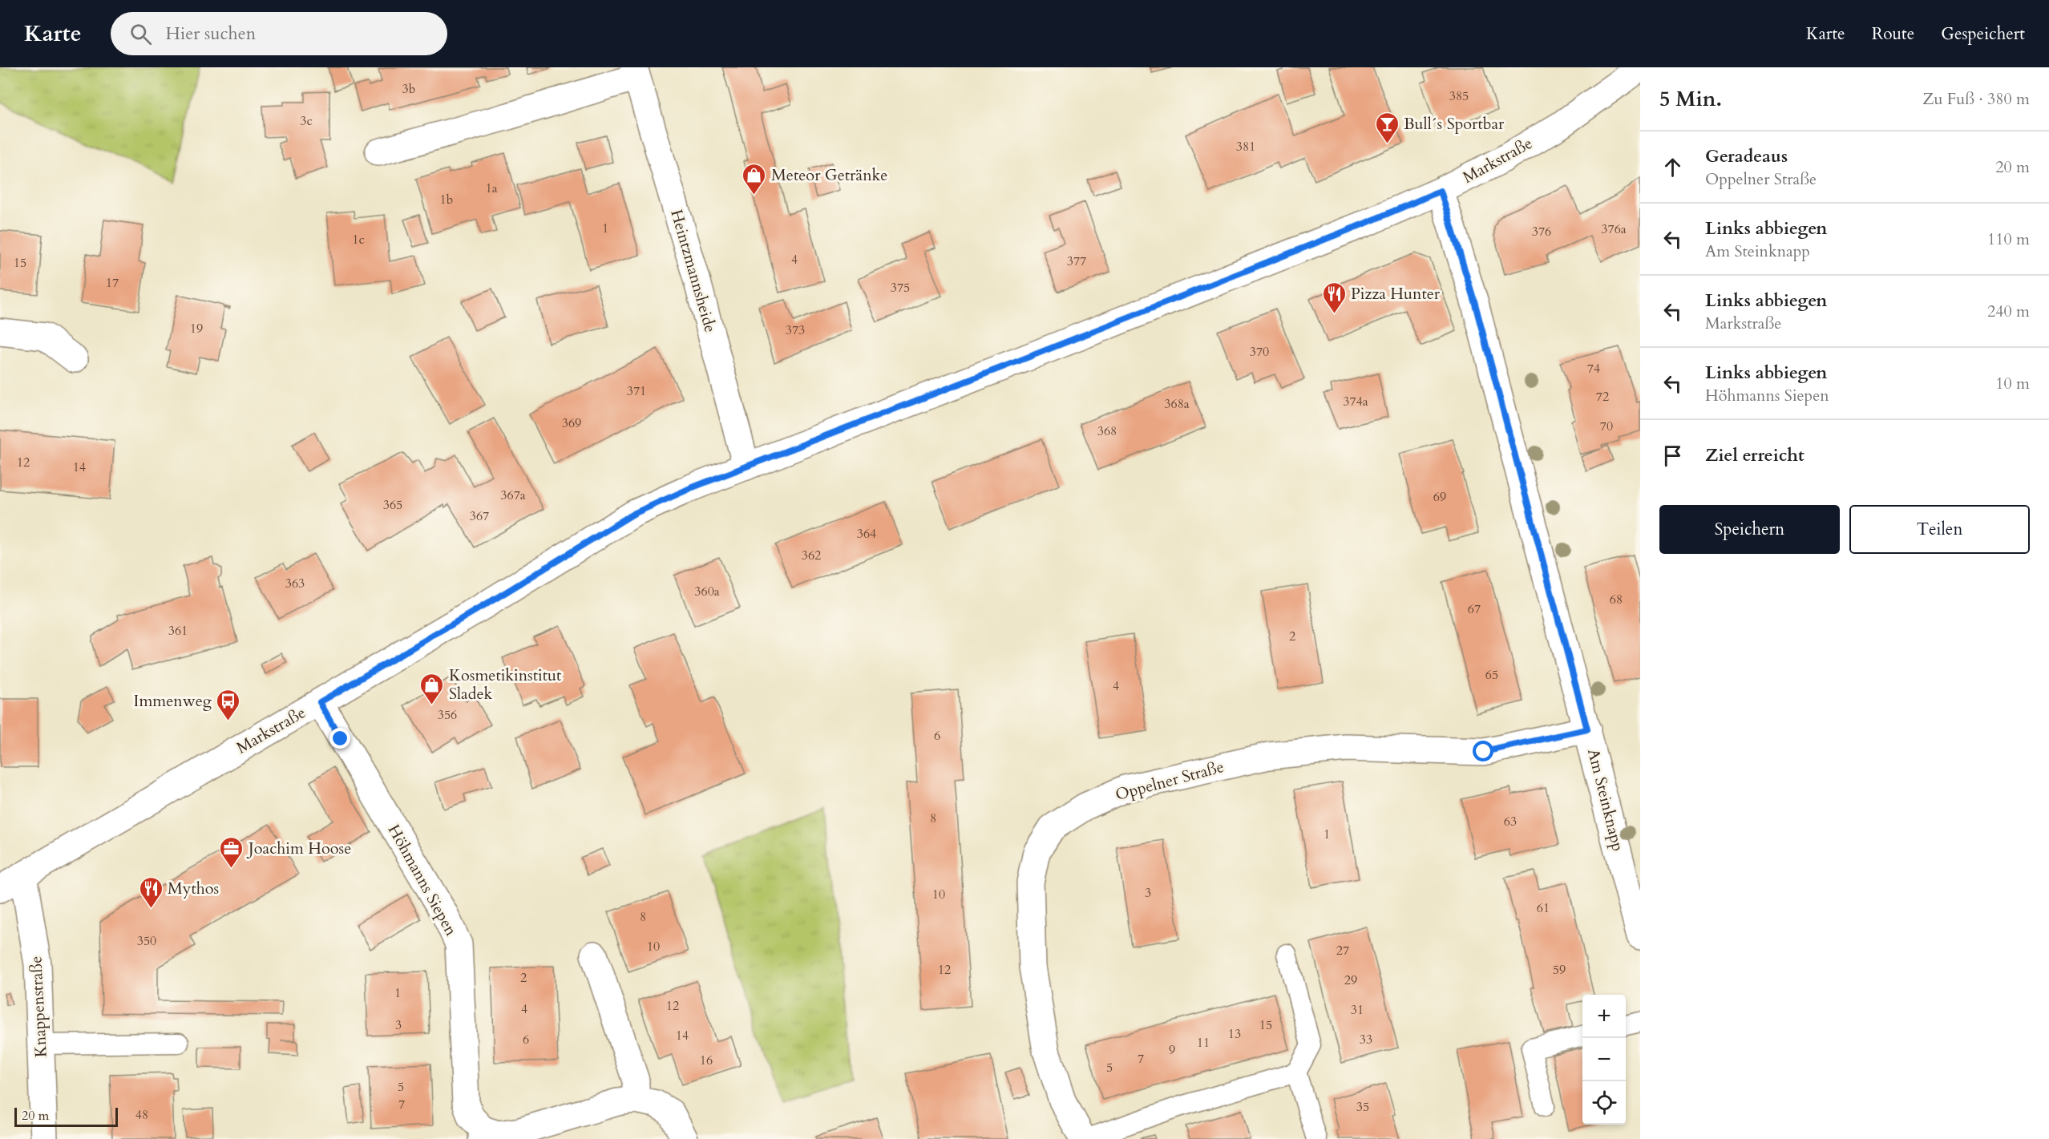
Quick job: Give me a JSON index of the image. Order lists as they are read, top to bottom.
{
  "streets": {
    "street": [
      "Markstraße",
      "Heintzmannsheide",
      "Oppelner Straße",
      "Am Steinknapp",
      "Höhmanns Siepen",
      "Knappenstraße"
    ]
  },
  "crossings": [
    ["Markstraße", "Heintzmannsheide"],
    ["Markstraße", "Am Steinknapp"],
    ["Markstraße", "Höhmanns Siepen"],
    ["Markstraße", "Knappenstraße"],
    ["Oppelner Straße", "Am Steinknapp"]
  ],
  "places": {
    "bar": ["Bull´s Sportbar"],
    "shop": ["Meteor Getränke", "Kosmetikinstitut Sladek"],
    "restaurant": ["Pizza Hunter", "Mythos"],
    "bus stop": ["Immenweg"],
    "office": ["Joachim Hoose"]
  },
  "house_numbers": [
    "3b",
    "385",
    "3c",
    "381",
    "1a",
    "1b",
    "1",
    "376a",
    "376",
    "1c",
    "4",
    "377",
    "15",
    "17",
    "375",
    "19",
    "373",
    "370",
    "74",
    "371",
    "72",
    "374a",
    "368a",
    "369",
    "70",
    "368",
    "12",
    "14",
    "367a",
    "69",
    "365",
    "367",
    "364",
    "362",
    "363",
    "360a",
    "68",
    "67",
    "361",
    "2",
    "65",
    "4",
    "356",
    "6",
    "8",
    "63",
    "1",
    "3",
    "10",
    "61",
    "8",
    "350",
    "10",
    "27",
    "12",
    "59",
    "2",
    "29",
    "1",
    "12",
    "4",
    "31",
    "3",
    "15",
    "13",
    "14",
    "6",
    "33",
    "11",
    "9",
    "7",
    "16",
    "5",
    "5",
    "7",
    "35",
    "48"
  ],
  "scale_bar": "20 m",
  "page": {
    "header": "Karte",
    "search": "Hier suchen",
    "nav": ["Karte", "Route", "Gespeichert"],
    "heading": ["5 Min.", "Zu Fuß · 380 m"],
    "list": [
      ["Geradeaus", "Oppelner Straße", "20 m"],
      ["Links abbiegen", "Am Steinknapp", "110 m"],
      ["Links abbiegen", "Markstraße", "240 m"],
      ["Links abbiegen", "Höhmanns Siepen", "10 m"],
      "Ziel erreicht"
    ],
    "buttons": ["Speichern", "Teilen"],
    "map_buttons": ["+", "−"],
    "scale": "20 m"
  }
}
